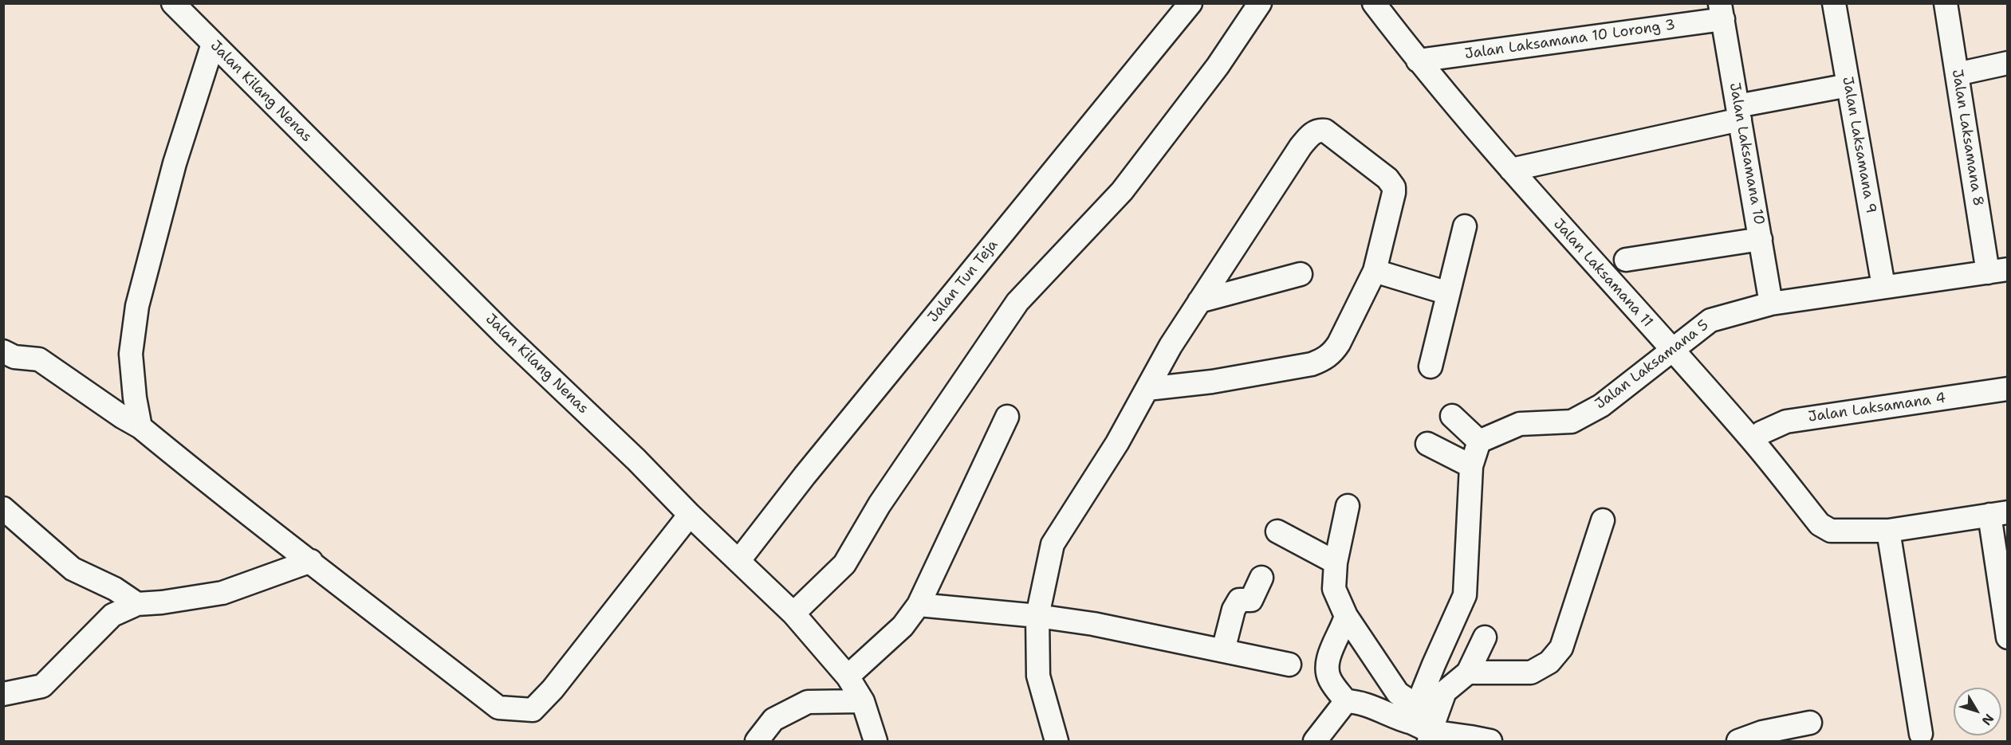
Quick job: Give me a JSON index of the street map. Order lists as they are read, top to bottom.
{
  "streets": {
    "street": [
      "Jalan Laksamana 10 Lorong 3",
      "Jalan Kilang Nenas",
      "Jalan Laksamana 8",
      "Jalan Laksamana 9",
      "Jalan Laksamana 10",
      "Jalan Laksamana 11",
      "Jalan Tun Teja",
      "Jalan Laksamana 5",
      "Jalan Laksamana 4"
    ]
  },
  "crossings": [
    ["Jalan Laksamana 10 Lorong 3", "Jalan Laksamana 10"],
    ["Jalan Laksamana 10 Lorong 3", "Jalan Laksamana 11"],
    ["Jalan Kilang Nenas", "Jalan Tun Teja"],
    ["Jalan Laksamana 8", "Jalan Laksamana 5"],
    ["Jalan Laksamana 9", "Jalan Laksamana 5"],
    ["Jalan Laksamana 10", "Jalan Laksamana 5"],
    ["Jalan Laksamana 11", "Jalan Laksamana 5"],
    ["Jalan Laksamana 11", "Jalan Laksamana 4"]
  ],
  "north": "bottom right"
}
